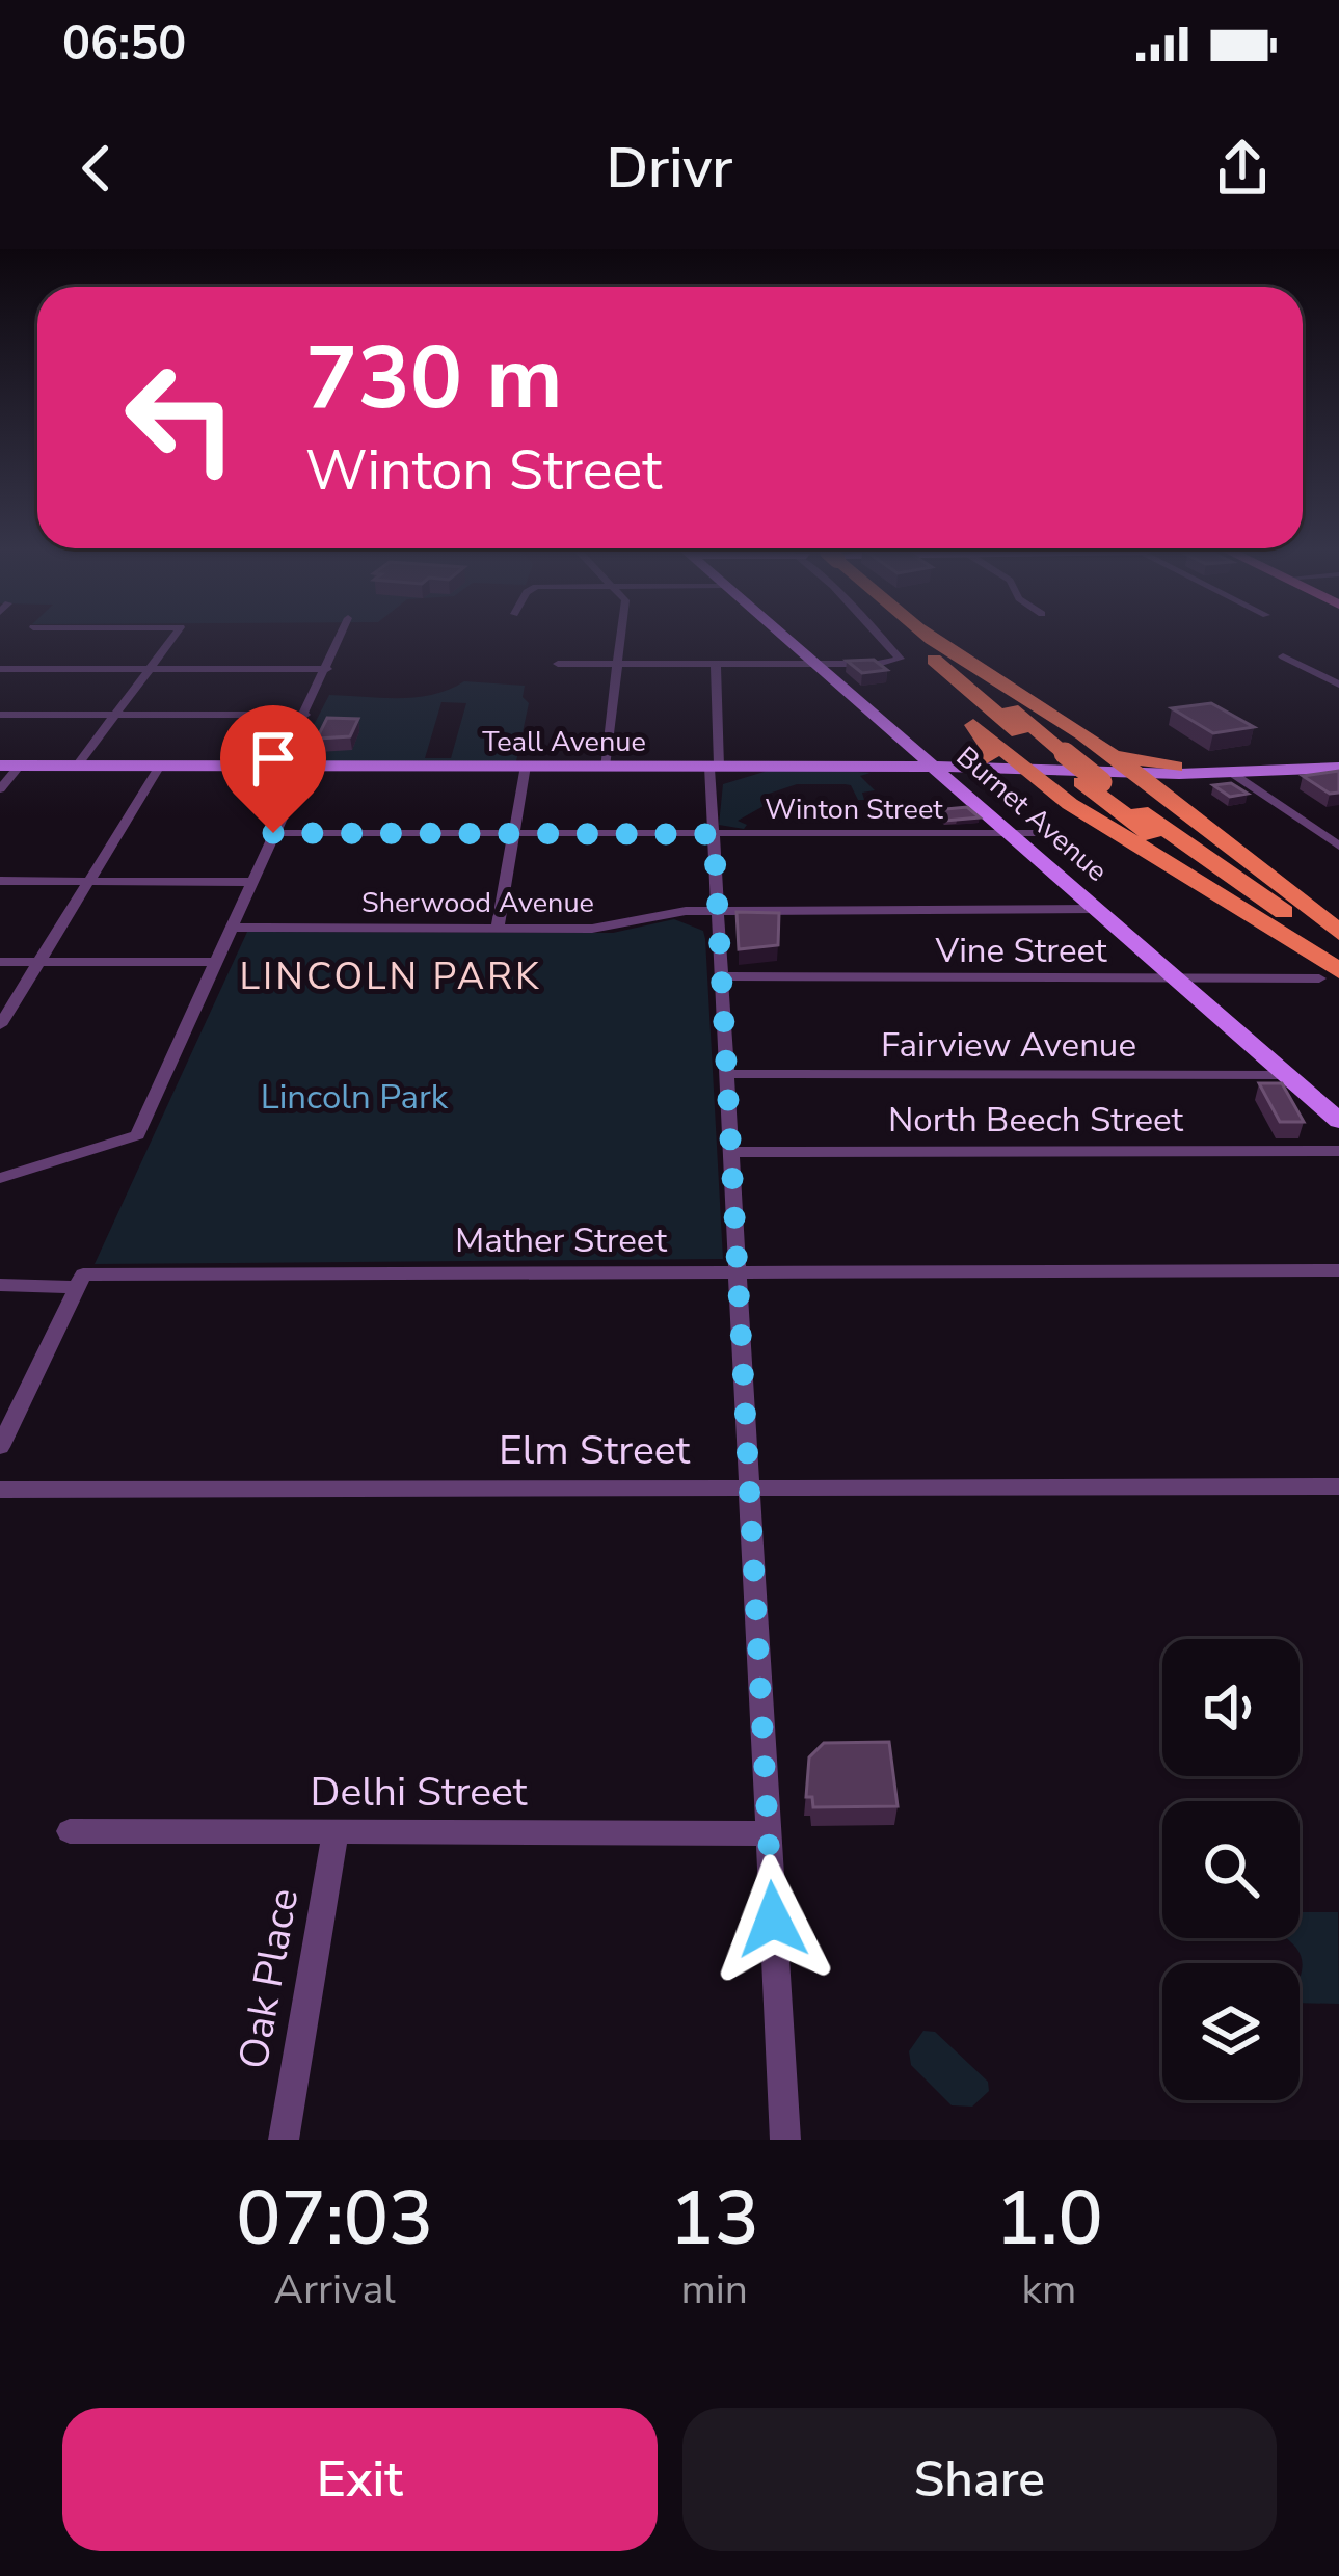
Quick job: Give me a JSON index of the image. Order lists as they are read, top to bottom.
{
  "streets": {
    "street": [
      "Teall Avenue",
      "Winton Street",
      "Burnet Avenue",
      "Sherwood Avenue",
      "Vine Street",
      "Fairview Avenue",
      "North Beech Street",
      "Mather Street",
      "Elm Street",
      "Delhi Street",
      "Oak Place"
    ]
  },
  "crossings": [
    ["Teall Avenue", "Burnet Avenue"],
    ["Winton Street", "Burnet Avenue"],
    ["Burnet Avenue", "Sherwood Avenue"],
    ["Burnet Avenue", "Vine Street"],
    ["Burnet Avenue", "Fairview Avenue"],
    ["Delhi Street", "Oak Place"]
  ],
  "districts": ["LINCOLN PARK"],
  "parks": ["Lincoln Park"],
  "page": {
    "status": "06:50",
    "header": "Drivr",
    "turn": ["730 m", "Winton Street"],
    "eta": [
      "07:03",
      "Arrival",
      "13",
      "min",
      "1.0",
      "km"
    ],
    "buttons": ["Exit", "Share"]
  }
}
